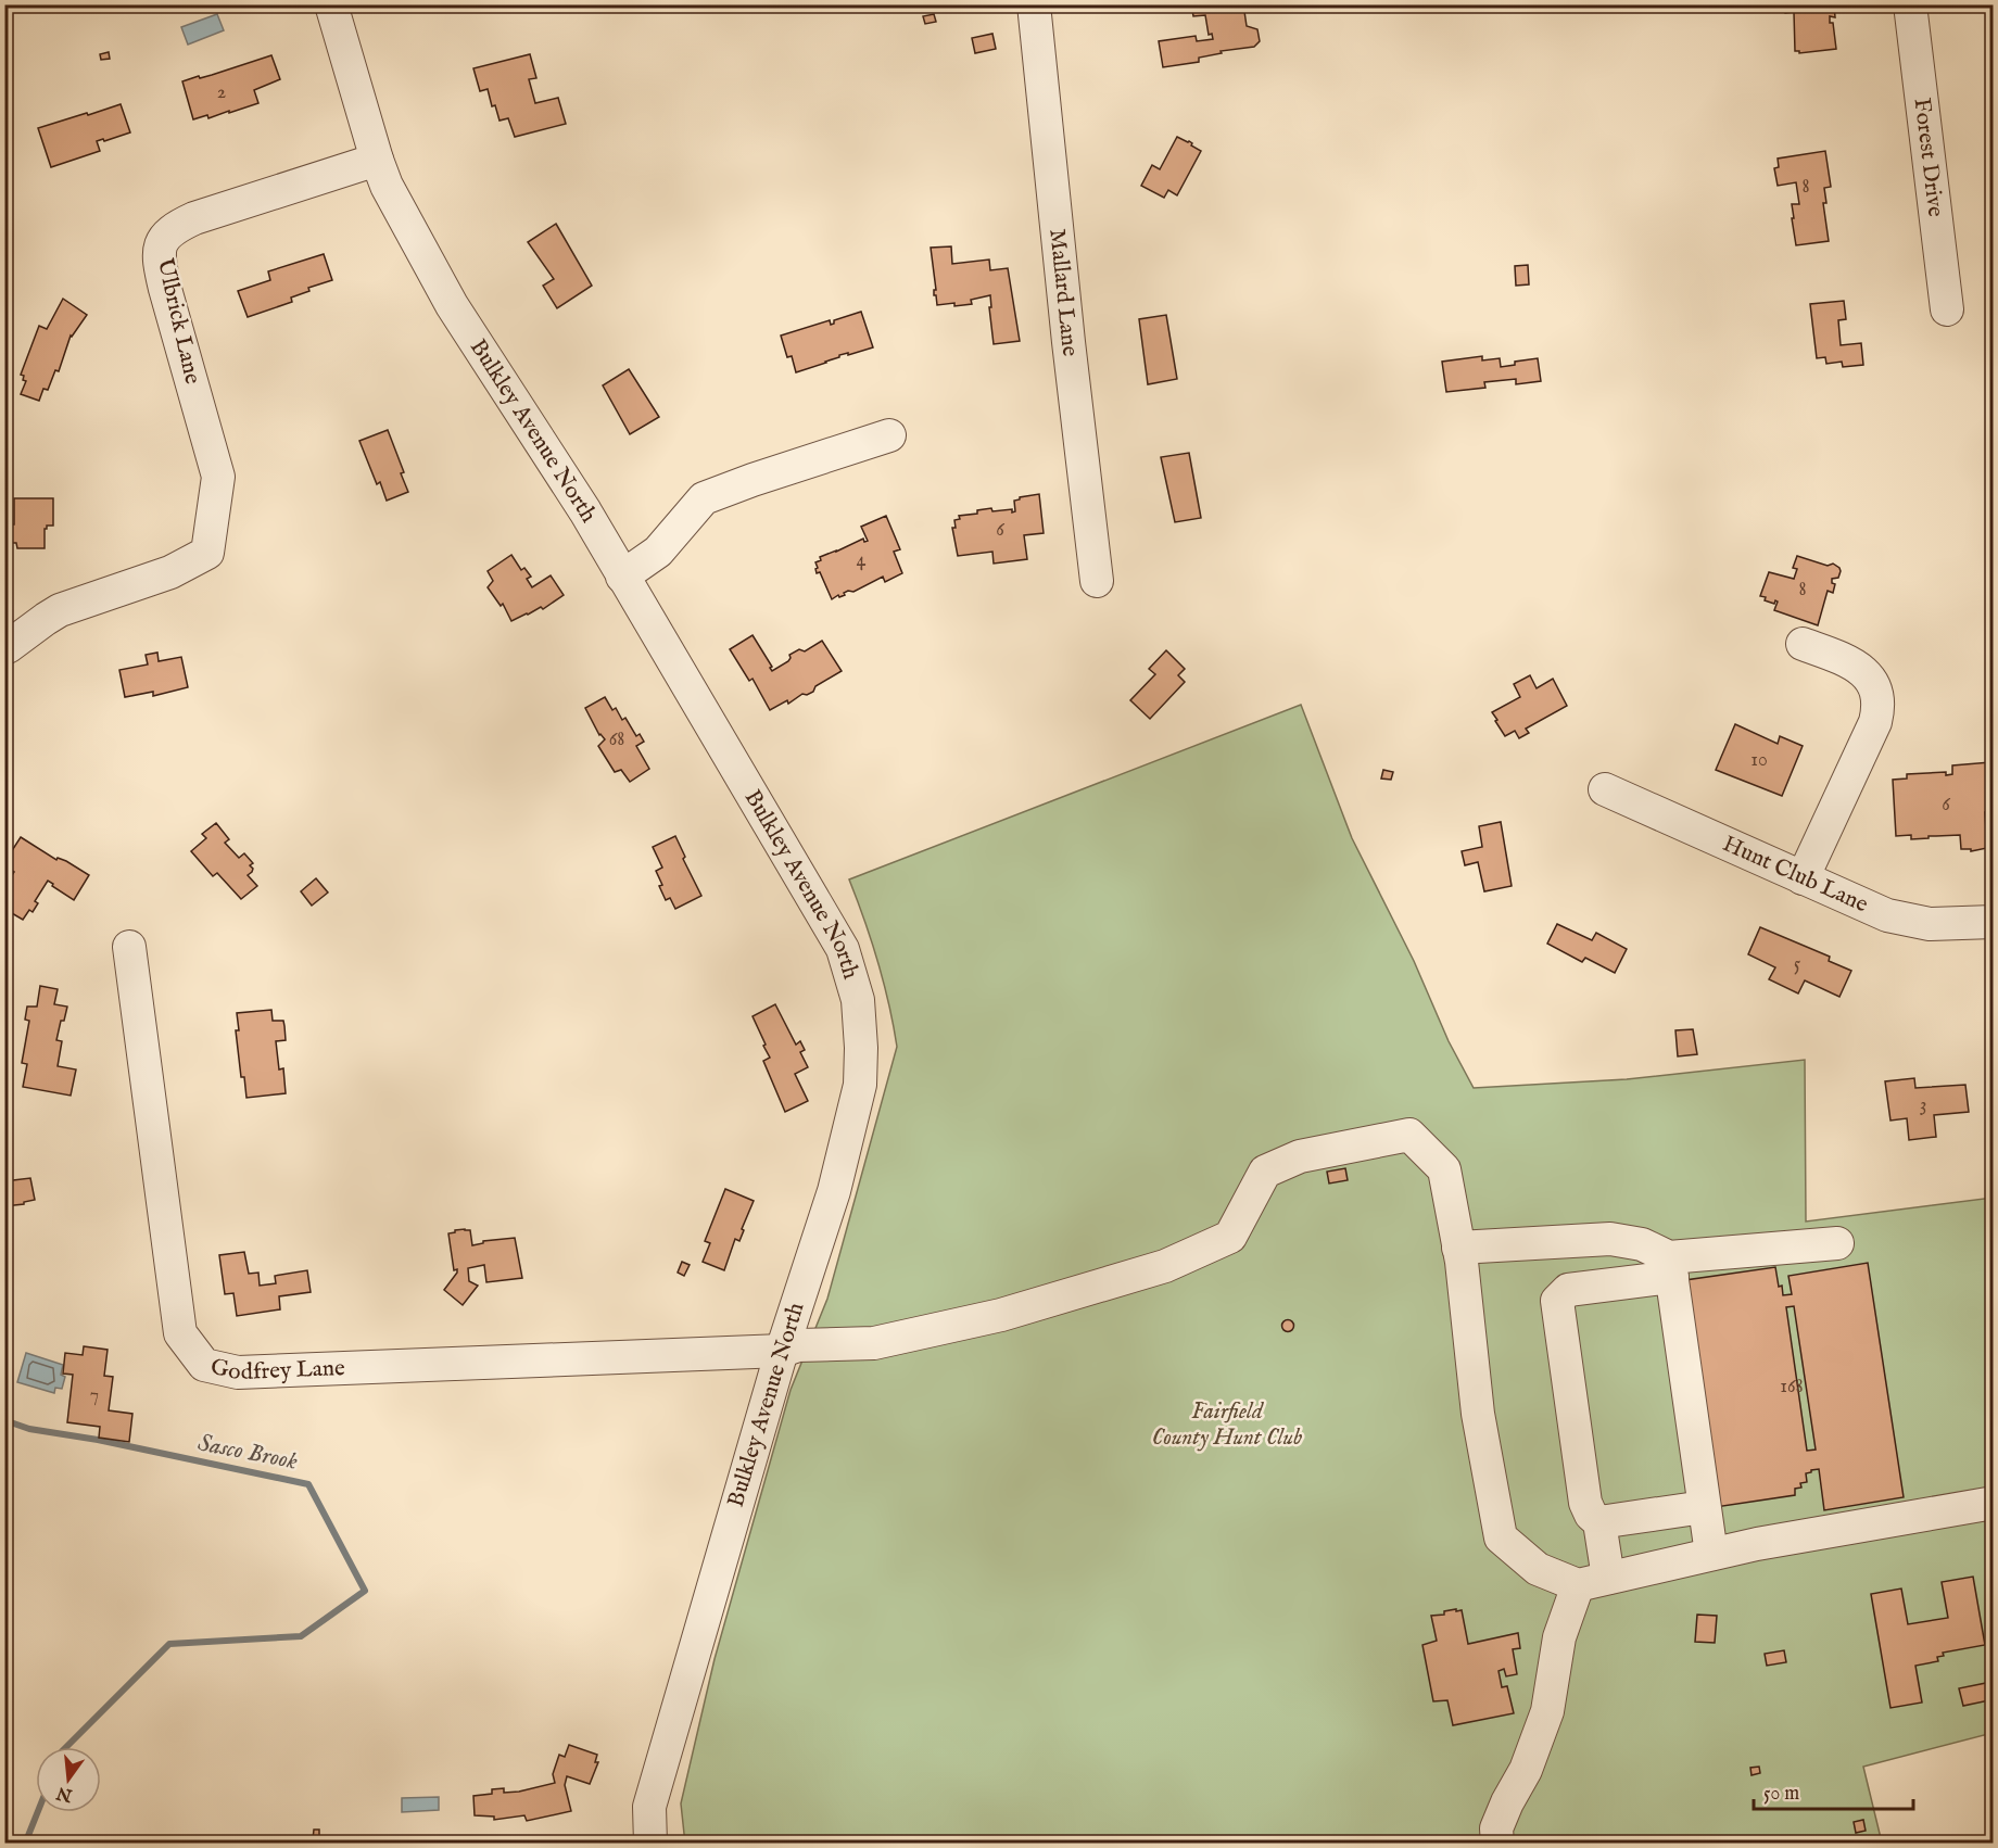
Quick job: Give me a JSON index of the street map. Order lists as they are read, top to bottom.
{
  "streets": {
    "street": [
      "Forest Drive",
      "Mallard Lane",
      "Ulbrick Lane",
      "Bulkley Avenue North",
      "Hunt Club Lane",
      "Godfrey Lane"
    ]
  },
  "crossings": [
    ["Ulbrick Lane", "Bulkley Avenue North"],
    ["Bulkley Avenue North", "Godfrey Lane"]
  ],
  "water": ["Sasco Brook"],
  "parks": ["Fairfield County Hunt Club"],
  "house_numbers": [
    "2",
    "8",
    "6",
    "4",
    "8",
    "68",
    "10",
    "6",
    "5",
    "3",
    "168",
    "7"
  ],
  "scale_bar": "50 m",
  "north": "bottom"
}
